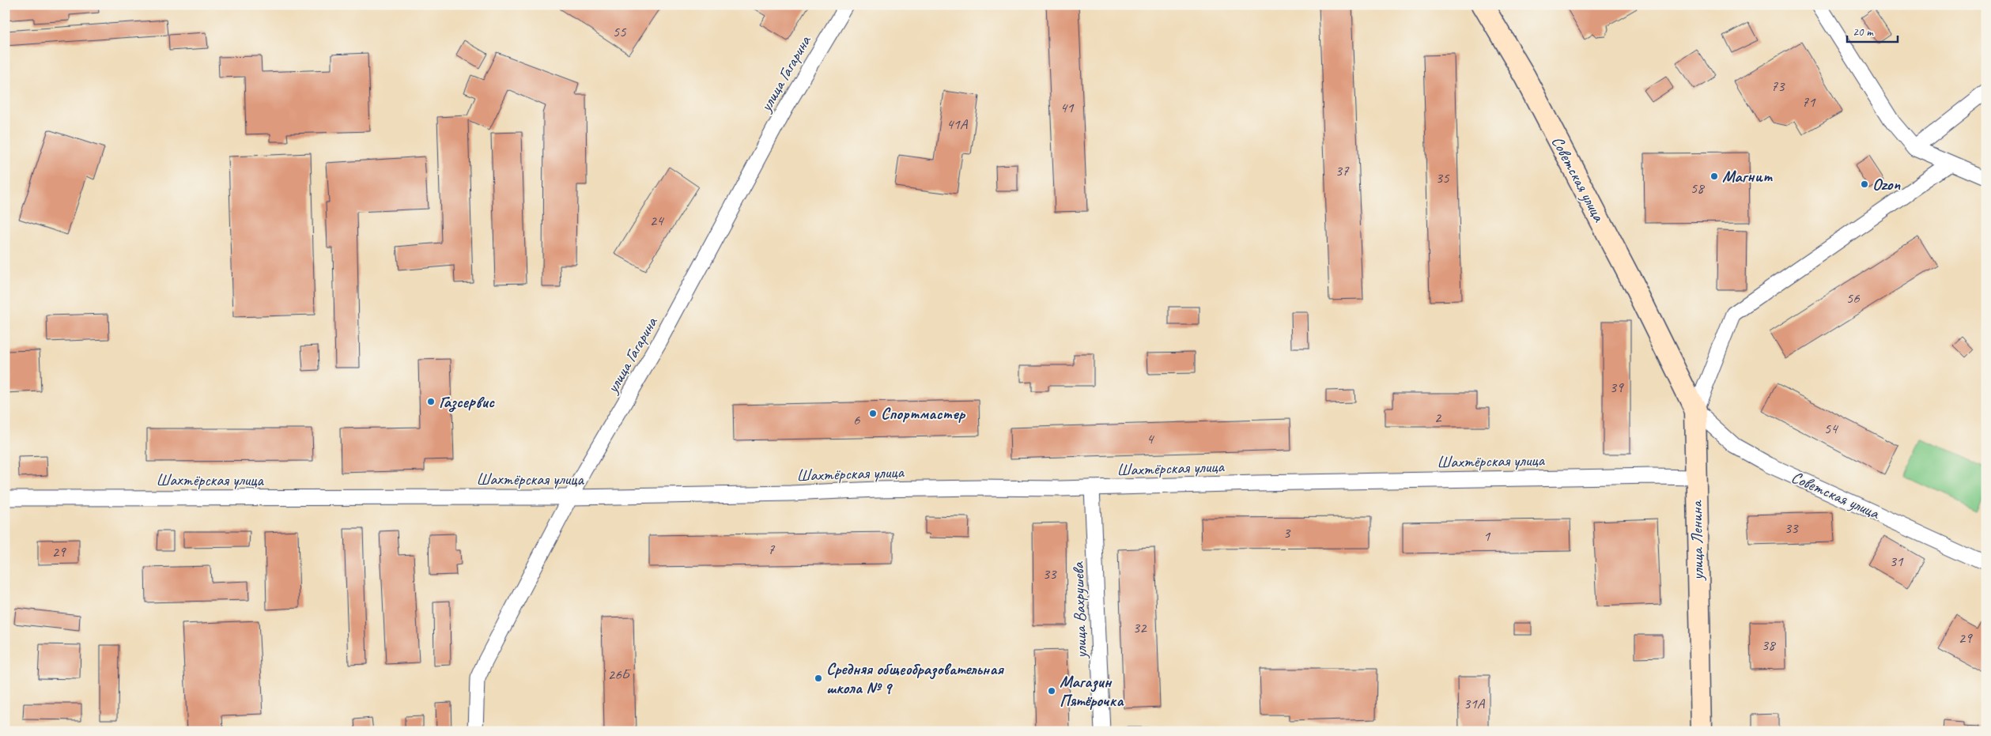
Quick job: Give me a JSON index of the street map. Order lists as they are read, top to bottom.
{
  "streets": {
    "main road": ["Советская улица", "улица Ленина"],
    "street": ["улица Гагарина", "Шахтёрская улица", "улица Вахрушева"]
  },
  "crossings": [
    ["улица Гагарина", "Шахтёрская улица"],
    ["Советская улица", "улица Ленина"],
    ["Шахтёрская улица", "улица Ленина"],
    ["Шахтёрская улица", "улица Вахрушева"]
  ],
  "places": [
    "Магнит",
    "Ozon",
    "Газсервис",
    "Спортмастер",
    "Средняя общеобразовательная школа № 9",
    "Магазин Пятёрочка"
  ],
  "house_numbers": [
    "55",
    "73",
    "71",
    "41",
    "41А",
    "37",
    "35",
    "58",
    "24",
    "56",
    "39",
    "2",
    "6",
    "54",
    "4",
    "33",
    "3",
    "1",
    "7",
    "29",
    "31",
    "33",
    "32",
    "29",
    "38",
    "26Б",
    "31А"
  ],
  "scale_bar": "20 m"
}
